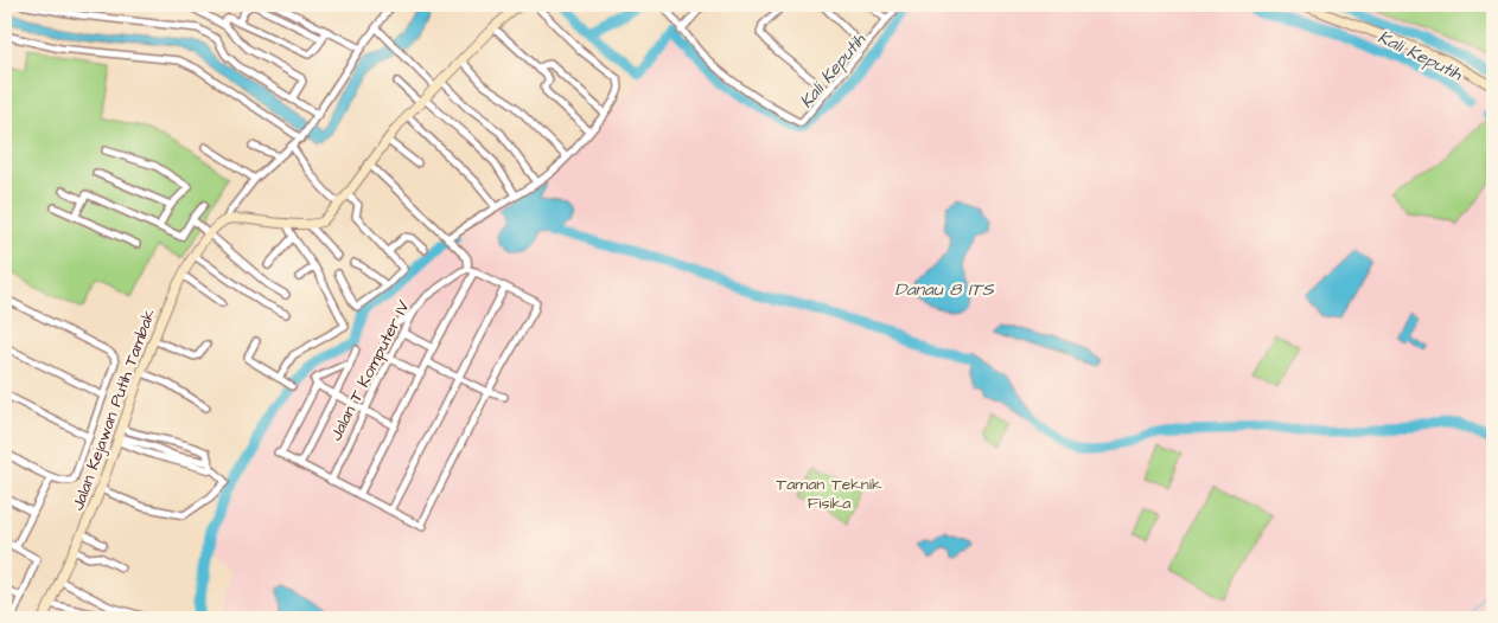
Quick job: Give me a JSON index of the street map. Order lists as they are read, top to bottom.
{
  "streets": {
    "street": ["Jalan T Komputer IV", "Jalan Kejawan Putih Tambak"]
  },
  "water": ["Kali Keputih", "Danau 8 ITS"],
  "parks": ["Taman Teknik Fisika"]
}
